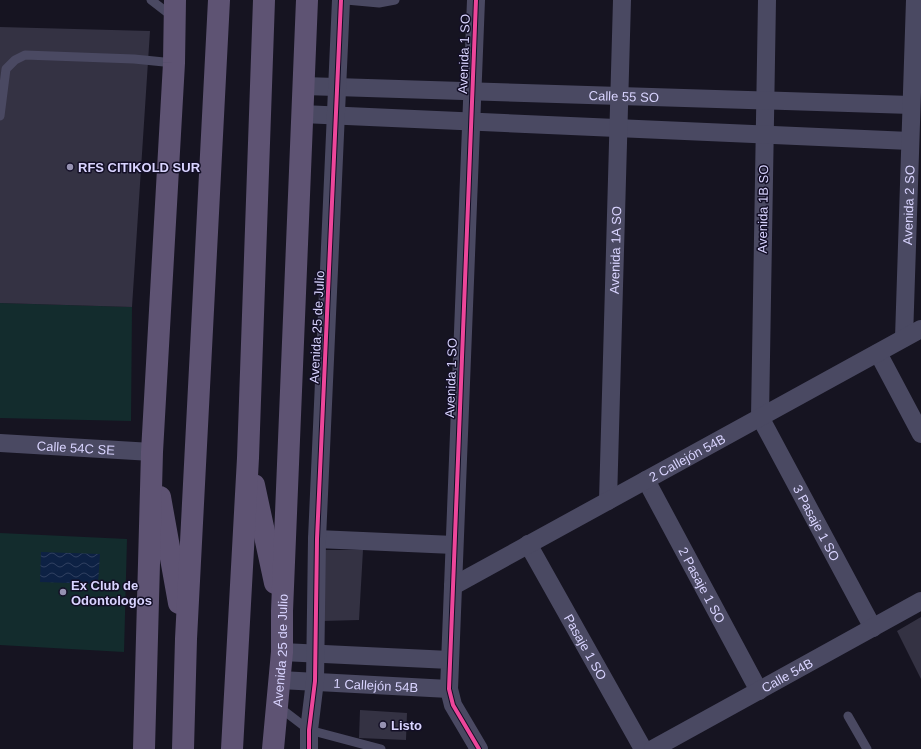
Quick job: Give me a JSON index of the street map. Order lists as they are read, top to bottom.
{
  "streets": {
    "main road": ["Avenida 25 de Julio"],
    "street": [
      "Avenida 1 SO",
      "Calle 55 SO",
      "Avenida 2 SO",
      "Avenida 1B SO",
      "Avenida 1A SO",
      "Calle 54C SE",
      "2 Callejón 54B",
      "3 Pasaje 1 SO",
      "2 Pasaje 1 SO",
      "Pasaje 1 SO",
      "Calle 54B",
      "1 Callejón 54B"
    ]
  },
  "crossings": [
    ["Avenida 1 SO", "Calle 55 SO"],
    ["Avenida 1 SO", "2 Callejón 54B"],
    ["Avenida 1 SO", "1 Callejón 54B"],
    ["Calle 55 SO", "Avenida 2 SO"],
    ["Calle 55 SO", "Avenida 1B SO"],
    ["Calle 55 SO", "Avenida 1A SO"],
    ["Calle 55 SO", "Avenida 25 de Julio"],
    ["Avenida 2 SO", "2 Callejón 54B"],
    ["Avenida 1B SO", "2 Callejón 54B"],
    ["Avenida 1B SO", "3 Pasaje 1 SO"],
    ["Avenida 1A SO", "2 Callejón 54B"],
    ["Avenida 25 de Julio", "1 Callejón 54B"],
    ["2 Callejón 54B", "3 Pasaje 1 SO"],
    ["2 Callejón 54B", "2 Pasaje 1 SO"],
    ["2 Callejón 54B", "Pasaje 1 SO"],
    ["3 Pasaje 1 SO", "Calle 54B"],
    ["2 Pasaje 1 SO", "Calle 54B"]
  ],
  "places": ["RFS CITIKOLD SUR", "Ex Club de Odontologos", "Listo"]
}
